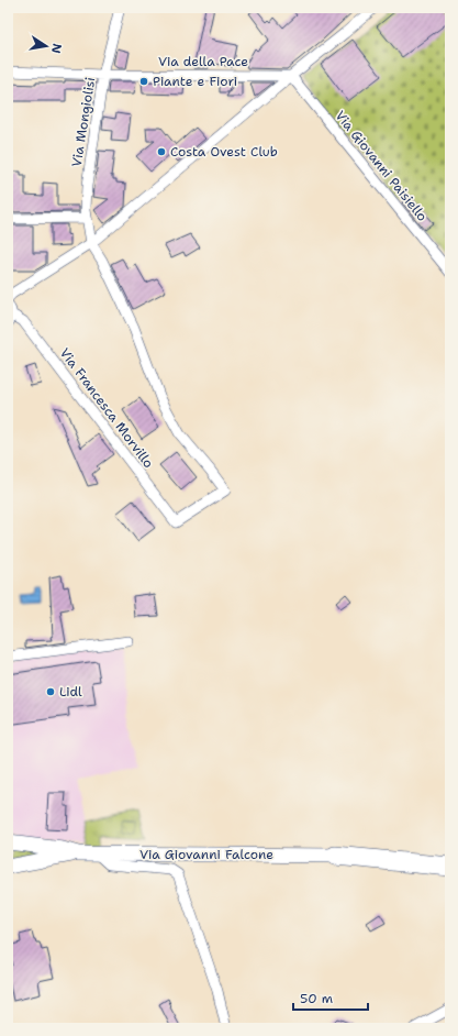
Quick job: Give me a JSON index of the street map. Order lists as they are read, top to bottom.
{
  "streets": {
    "main road": ["Via Giovanni Falcone"],
    "street": [
      "Via della Pace",
      "Via Mongiolisi",
      "Via Giovanni Paisiello",
      "Via Francesca Morvillo"
    ]
  },
  "crossings": [
    ["Via della Pace", "Via Mongiolisi"],
    ["Via della Pace", "Via Giovanni Paisiello"],
    ["Via Mongiolisi", "Via Francesca Morvillo"]
  ],
  "places": ["Piante e Fiori", "Costa Ovest Club", "Lidl"],
  "scale_bar": "50 m",
  "north": "right"
}
